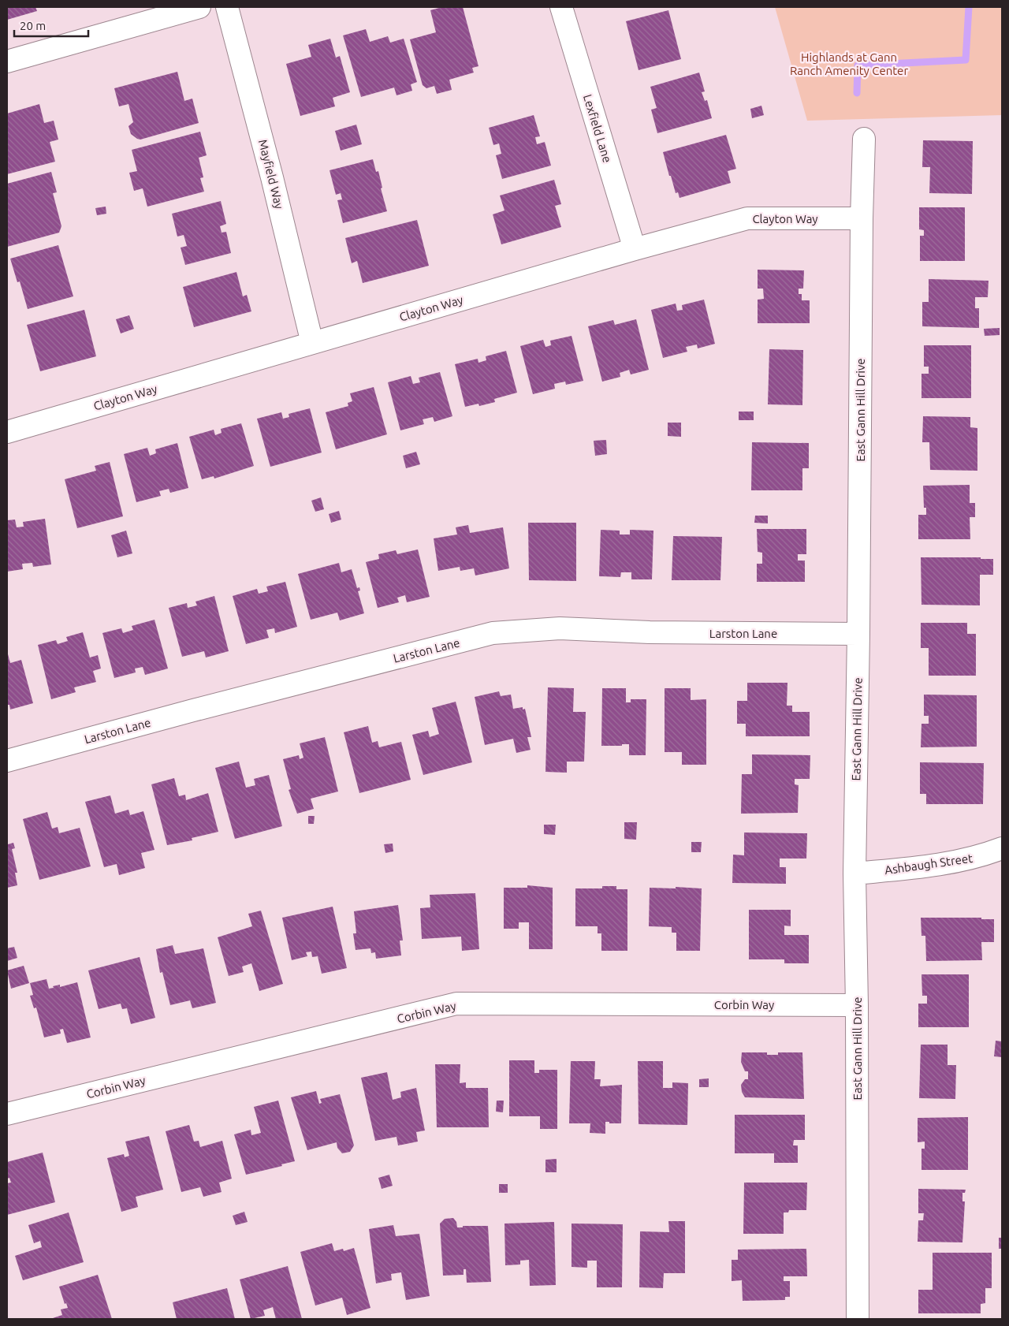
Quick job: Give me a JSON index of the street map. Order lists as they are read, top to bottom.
{
  "streets": {
    "street": [
      "Lexfield Lane",
      "Mayfield Way",
      "Clayton Way",
      "East Gann Hill Drive",
      "Larston Lane",
      "Ashbaugh Street",
      "Corbin Way"
    ]
  },
  "crossings": [
    ["Lexfield Lane", "Clayton Way"],
    ["Mayfield Way", "Clayton Way"],
    ["Clayton Way", "East Gann Hill Drive"],
    ["East Gann Hill Drive", "Larston Lane"],
    ["East Gann Hill Drive", "Ashbaugh Street"],
    ["East Gann Hill Drive", "Corbin Way"]
  ],
  "parks": ["Highlands at Gann Ranch Amenity Center"],
  "scale_bar": "20 m"
}
